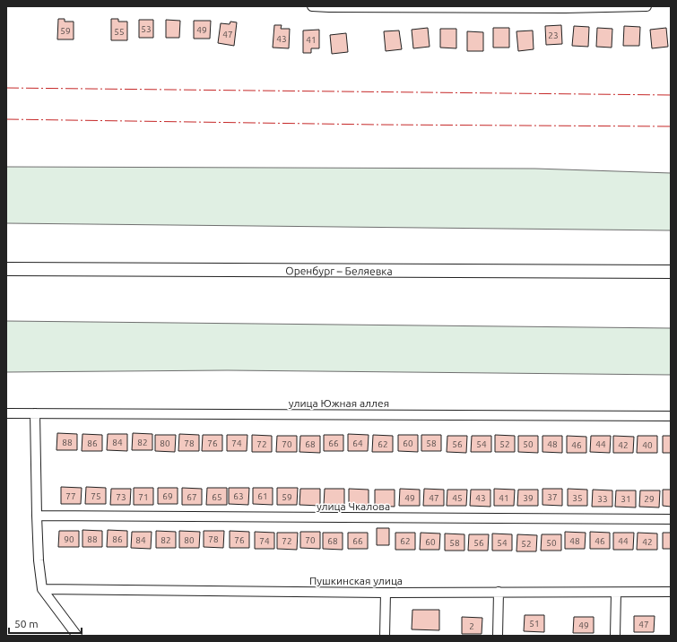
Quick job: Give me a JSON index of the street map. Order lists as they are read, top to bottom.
{
  "streets": {
    "main road": ["Оренбург – Беляевка"],
    "street": ["улица Южная аллея", "улица Чкалова", "Пушкинская улица"]
  },
  "house_numbers": [
    "53",
    "49",
    "59",
    "55",
    "47",
    "23",
    "43",
    "41",
    "88",
    "84",
    "82",
    "86",
    "80",
    "78",
    "76",
    "74",
    "66",
    "64",
    "60",
    "58",
    "72",
    "70",
    "68",
    "62",
    "56",
    "54",
    "52",
    "50",
    "48",
    "44",
    "46",
    "42",
    "40",
    "77",
    "75",
    "69",
    "63",
    "61",
    "73",
    "71",
    "67",
    "65",
    "59",
    "37",
    "49",
    "47",
    "45",
    "43",
    "41",
    "39",
    "35",
    "33",
    "31",
    "29",
    "90",
    "88",
    "86",
    "78",
    "84",
    "82",
    "80",
    "76",
    "70",
    "74",
    "72",
    "68",
    "66",
    "62",
    "48",
    "46",
    "44",
    "60",
    "42",
    "58",
    "56",
    "54",
    "50",
    "52",
    "51",
    "47",
    "49",
    "2"
  ],
  "scale_bar": "50 m"
}
